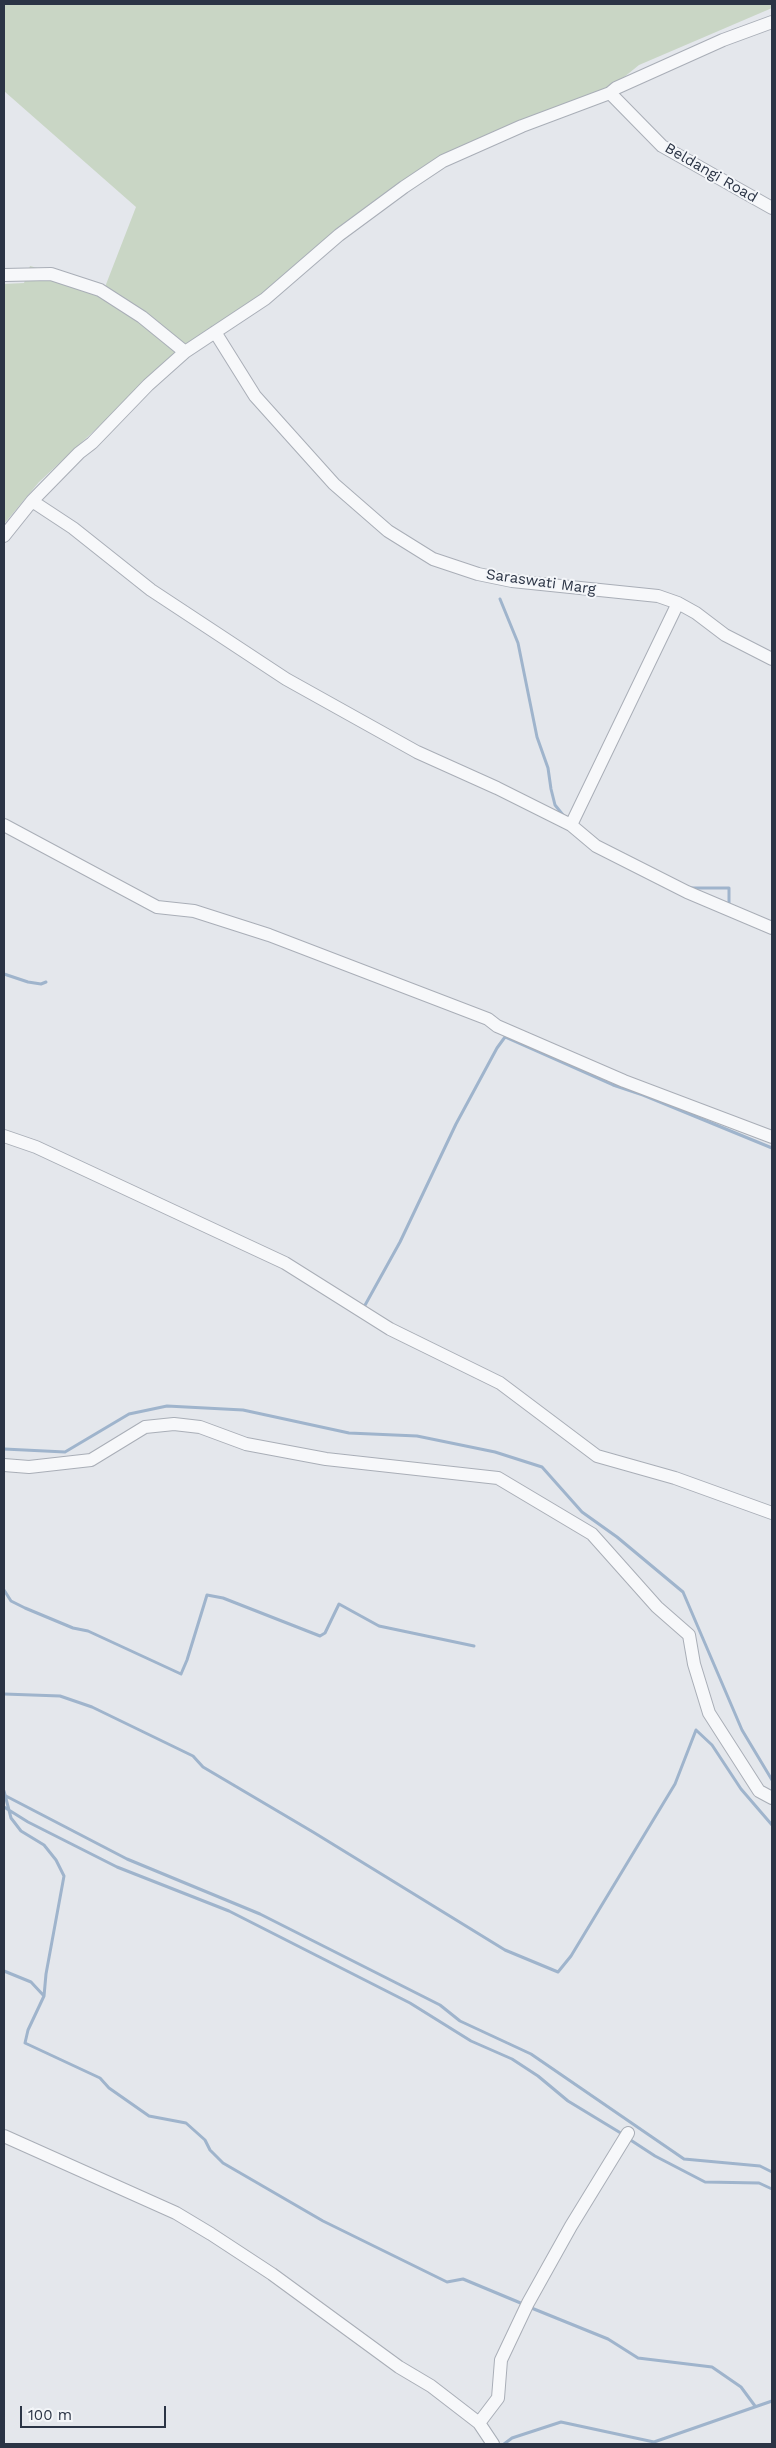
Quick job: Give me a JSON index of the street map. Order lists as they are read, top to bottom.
{
  "streets": {
    "street": ["Beldangi Road", "Saraswati Marg"]
  },
  "scale_bar": "100 m"
}
